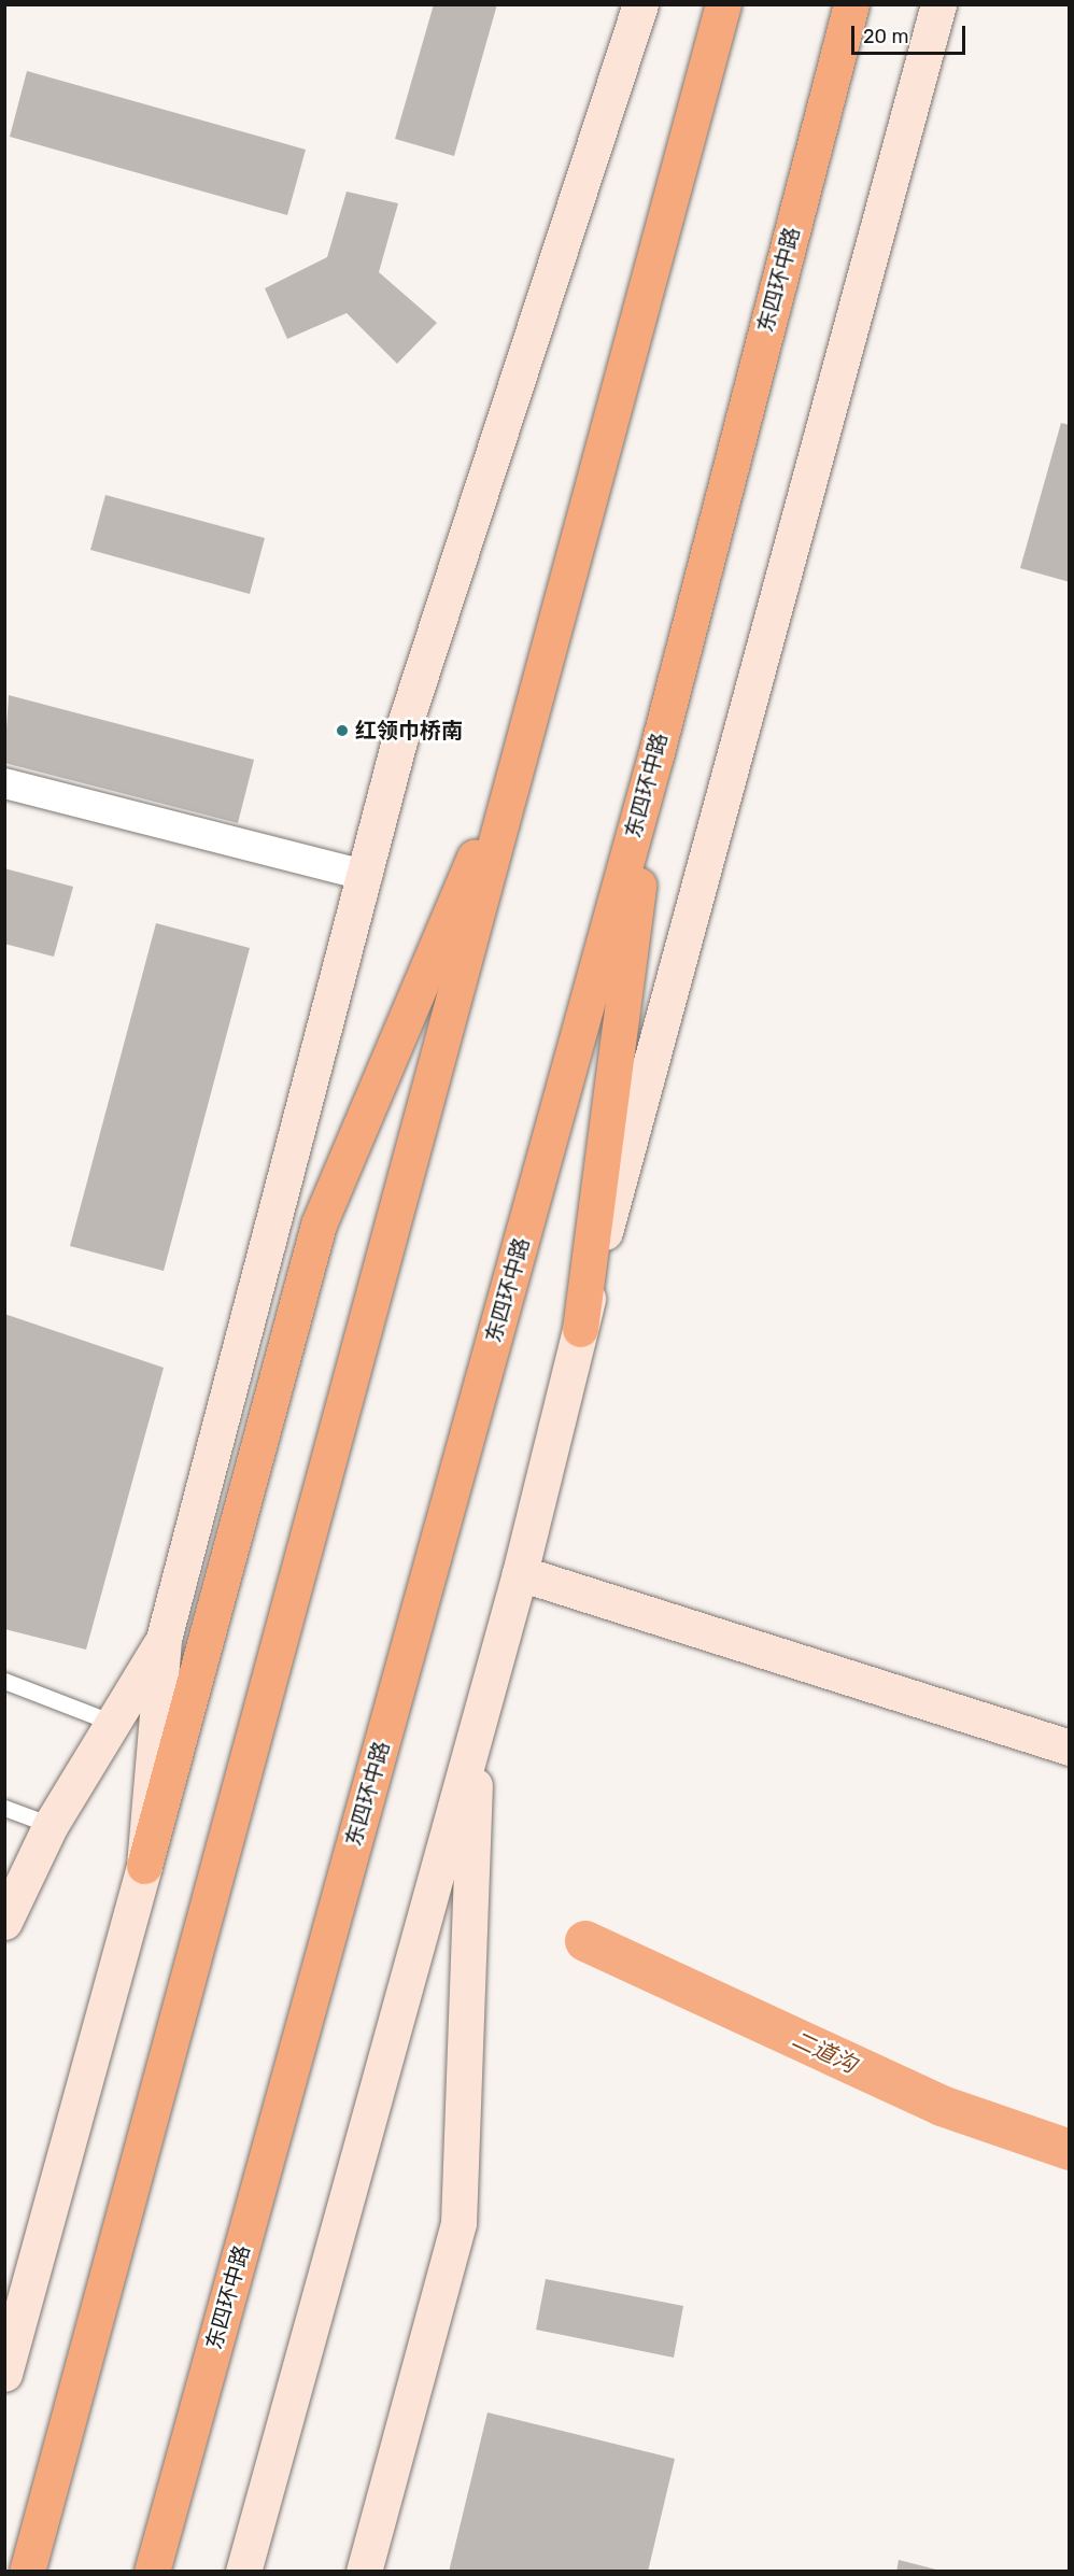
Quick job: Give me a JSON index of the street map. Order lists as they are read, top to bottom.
{
  "streets": {
    "highway": ["东四环中路"]
  },
  "water": ["二道沟"],
  "places": ["红领巾桥南"],
  "scale_bar": "20 m"
}
